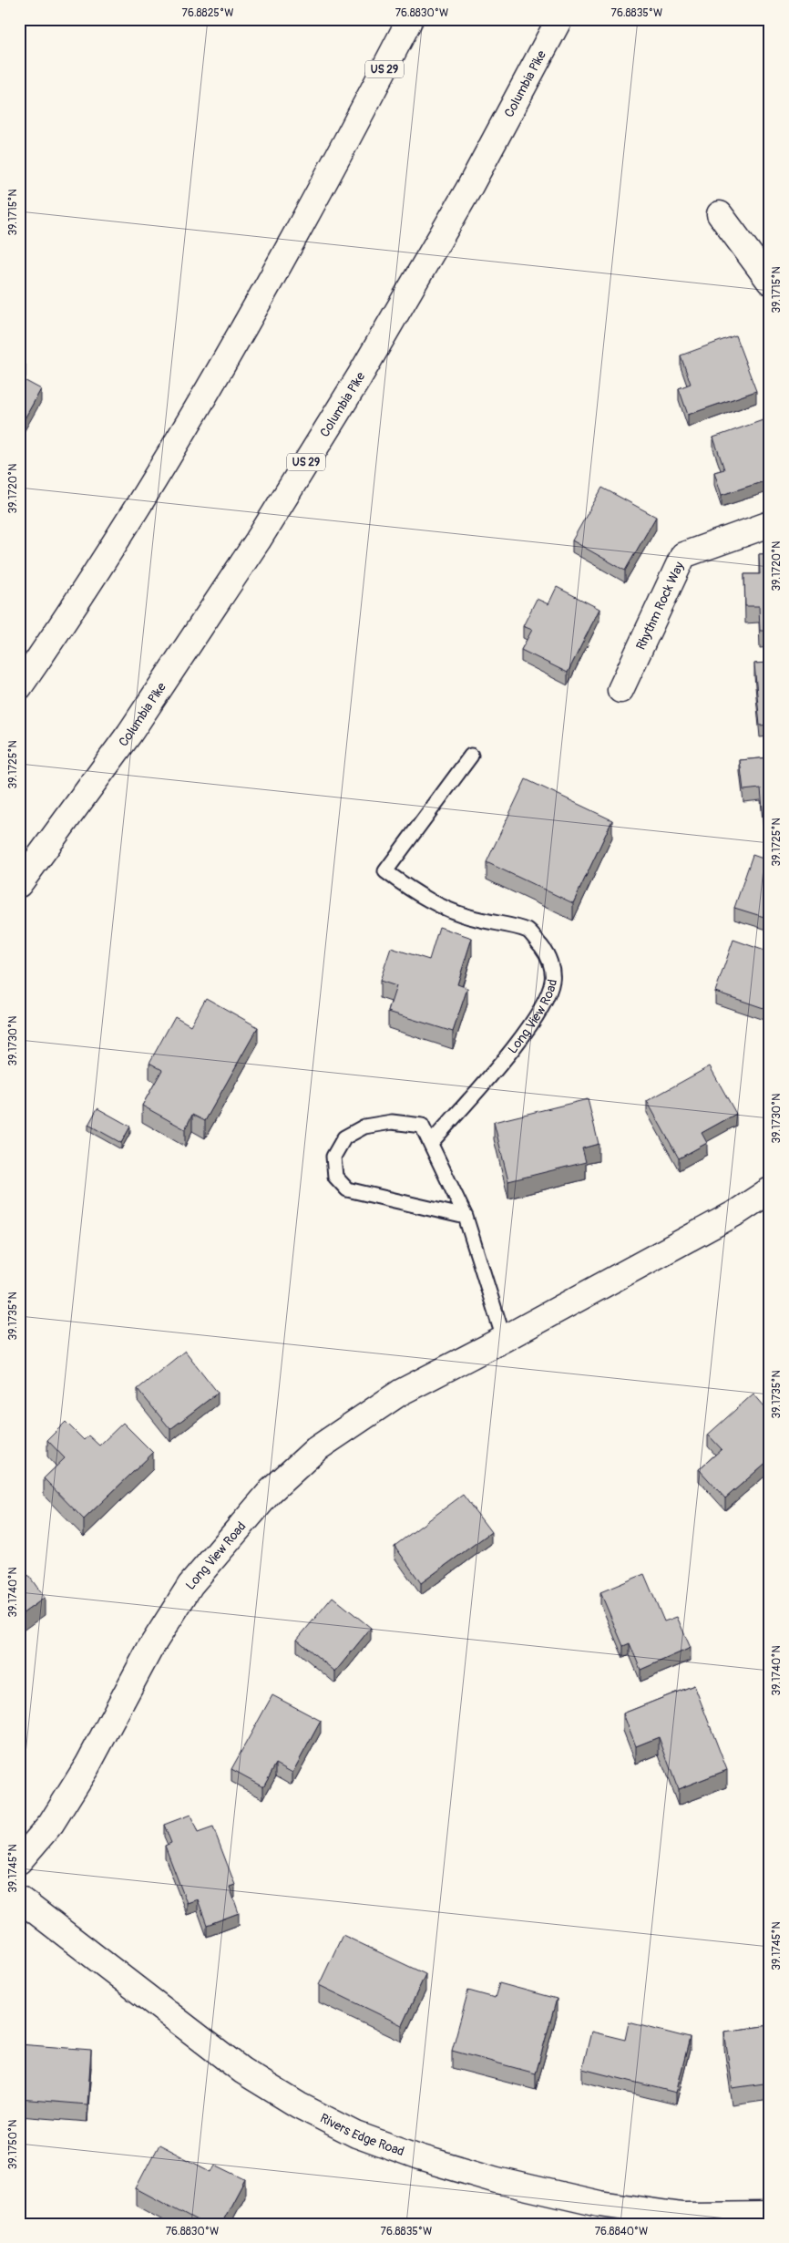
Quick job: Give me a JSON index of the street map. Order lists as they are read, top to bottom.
{
  "streets": {
    "main road": [
      "US 29",
      "Columbia Pike",
      "Rhythm Rock Way",
      "Long View Road",
      "Rivers Edge Road"
    ]
  },
  "coordinates": [
    "76.8825°W",
    "76.8830°W",
    "76.8835°W",
    "39.1715°N",
    "39.1720°N",
    "39.1725°N",
    "39.1730°N",
    "39.1735°N",
    "39.1740°N",
    "39.1745°N",
    "39.1750°N",
    "76.8840°W"
  ]
}
